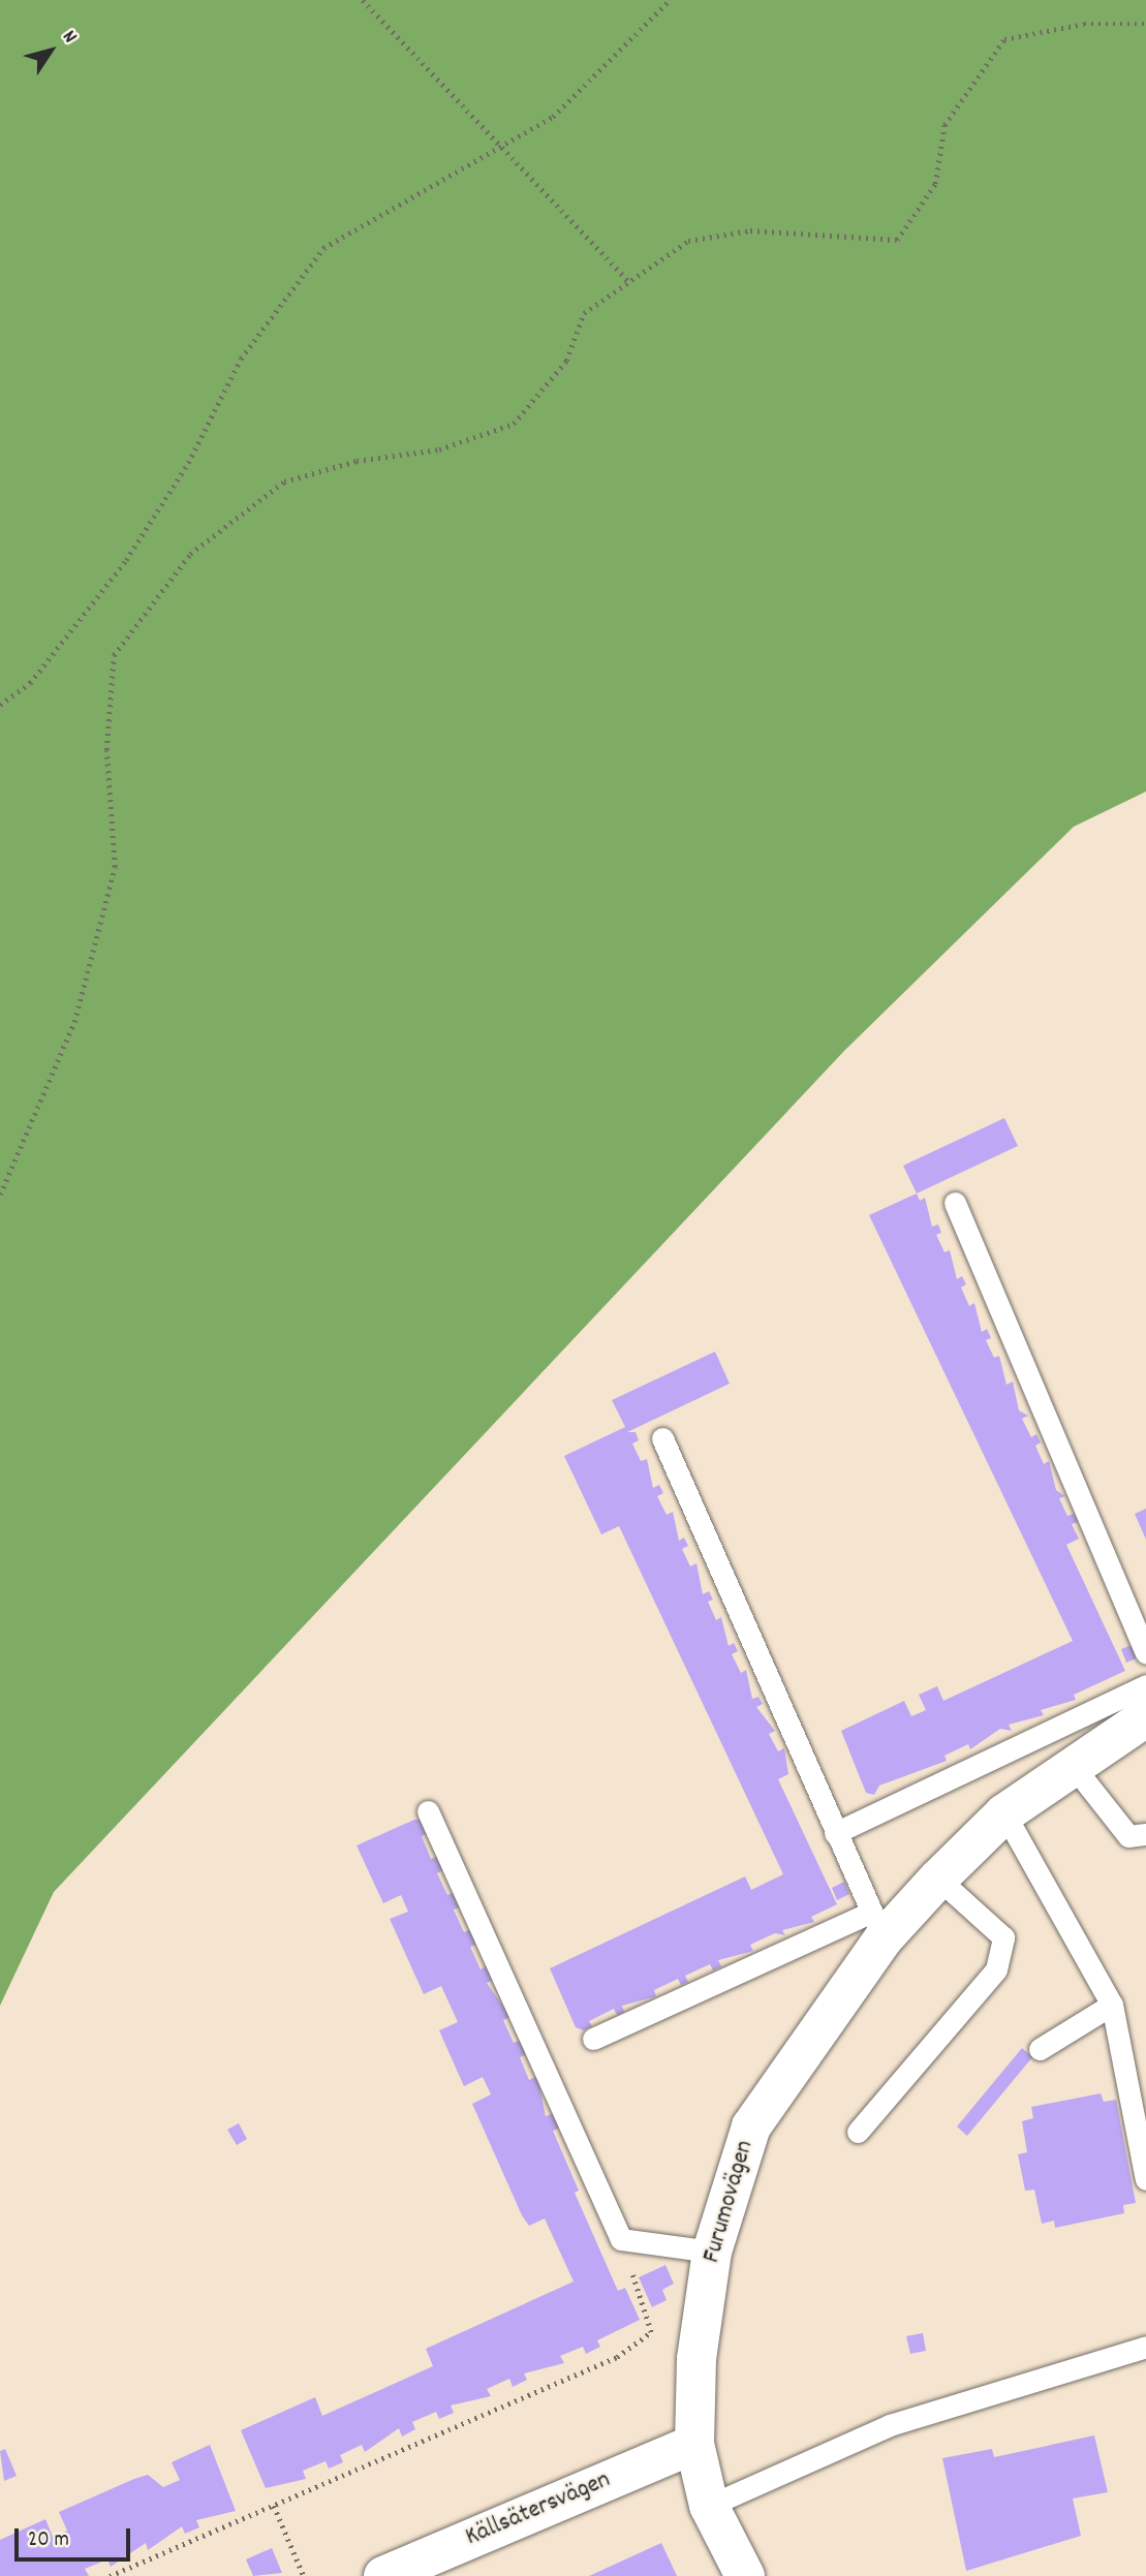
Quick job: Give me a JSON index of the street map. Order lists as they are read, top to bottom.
{
  "streets": {
    "street": ["Furumovägen", "Källsätersvägen"]
  },
  "crossings": [
    ["Furumovägen", "Källsätersvägen"]
  ],
  "scale_bar": "20 m",
  "north": "top right"
}
